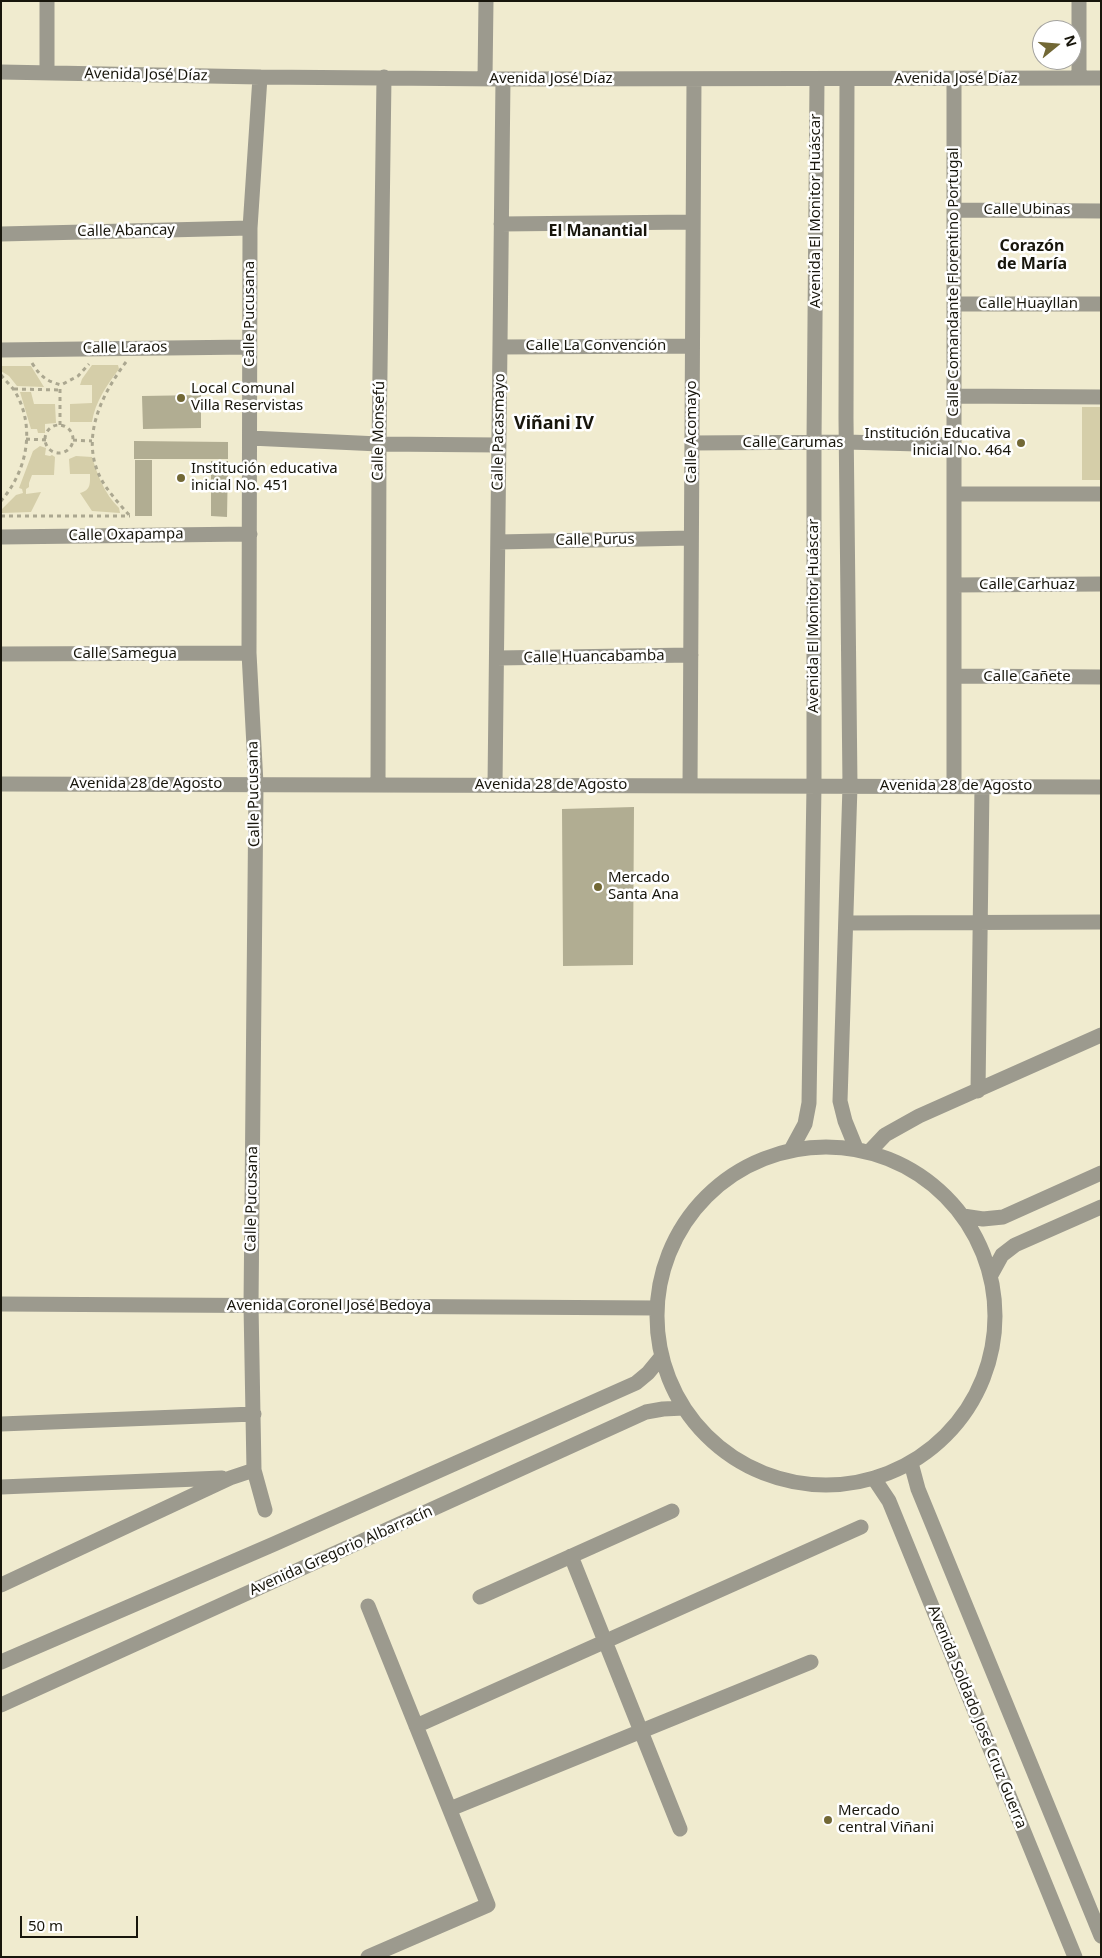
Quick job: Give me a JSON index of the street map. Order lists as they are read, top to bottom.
{
  "streets": {
    "street": [
      "Avenida José Díaz",
      "Calle Ubinas",
      "Avenida El Monitor Huáscar",
      "Calle Abancay",
      "Calle Comandante Florentino Portugal",
      "Calle Huayllan",
      "Calle Pucusana",
      "Calle La Convención",
      "Calle Laraos",
      "Calle Monsefú",
      "Calle Pacasmayo",
      "Calle Acomayo",
      "Calle Carumas",
      "Calle Oxapampa",
      "Calle Purus",
      "Calle Carhuaz",
      "Calle Samegua",
      "Calle Huancabamba",
      "Calle Cañete",
      "Avenida 28 de Agosto",
      "Avenida Coronel José Bedoya",
      "Avenida Gregorio Albarracín",
      "Avenida Soldado José Cruz Guerra"
    ]
  },
  "crossings": [
    ["Avenida José Díaz", "Avenida El Monitor Huáscar"],
    ["Avenida José Díaz", "Calle Comandante Florentino Portugal"],
    ["Avenida José Díaz", "Calle Pucusana"],
    ["Avenida José Díaz", "Calle Monsefú"],
    ["Avenida José Díaz", "Calle Pacasmayo"],
    ["Avenida José Díaz", "Calle Acomayo"],
    ["Calle Ubinas", "Calle Comandante Florentino Portugal"],
    ["Avenida El Monitor Huáscar", "Calle Carumas"],
    ["Avenida El Monitor Huáscar", "Avenida 28 de Agosto"],
    ["Calle Abancay", "Calle Pucusana"],
    ["Calle Comandante Florentino Portugal", "Calle Huayllan"],
    ["Calle Comandante Florentino Portugal", "Calle Carumas"],
    ["Calle Comandante Florentino Portugal", "Calle Carhuaz"],
    ["Calle Comandante Florentino Portugal", "Calle Cañete"],
    ["Calle Comandante Florentino Portugal", "Avenida 28 de Agosto"],
    ["Calle Pucusana", "Calle Laraos"],
    ["Calle Pucusana", "Calle Oxapampa"],
    ["Calle Pucusana", "Calle Samegua"],
    ["Calle Pucusana", "Avenida 28 de Agosto"],
    ["Calle Pucusana", "Avenida Coronel José Bedoya"],
    ["Calle La Convención", "Calle Pacasmayo"],
    ["Calle La Convención", "Calle Acomayo"],
    ["Calle Monsefú", "Avenida 28 de Agosto"],
    ["Calle Pacasmayo", "Calle Purus"],
    ["Calle Pacasmayo", "Calle Huancabamba"],
    ["Calle Pacasmayo", "Avenida 28 de Agosto"],
    ["Calle Acomayo", "Calle Carumas"],
    ["Calle Acomayo", "Calle Purus"],
    ["Calle Acomayo", "Calle Huancabamba"],
    ["Calle Acomayo", "Avenida 28 de Agosto"]
  ],
  "districts": ["El Manantial", "Corazón de María", "Viñani IV"],
  "places": [
    "Local Comunal Villa Reservistas",
    "Institución Educativa inicial No. 464",
    "Institución educativa inicial No. 451",
    "Mercado Santa Ana",
    "Mercado central Viñani"
  ],
  "scale_bar": "50 m",
  "north": "right"
}
